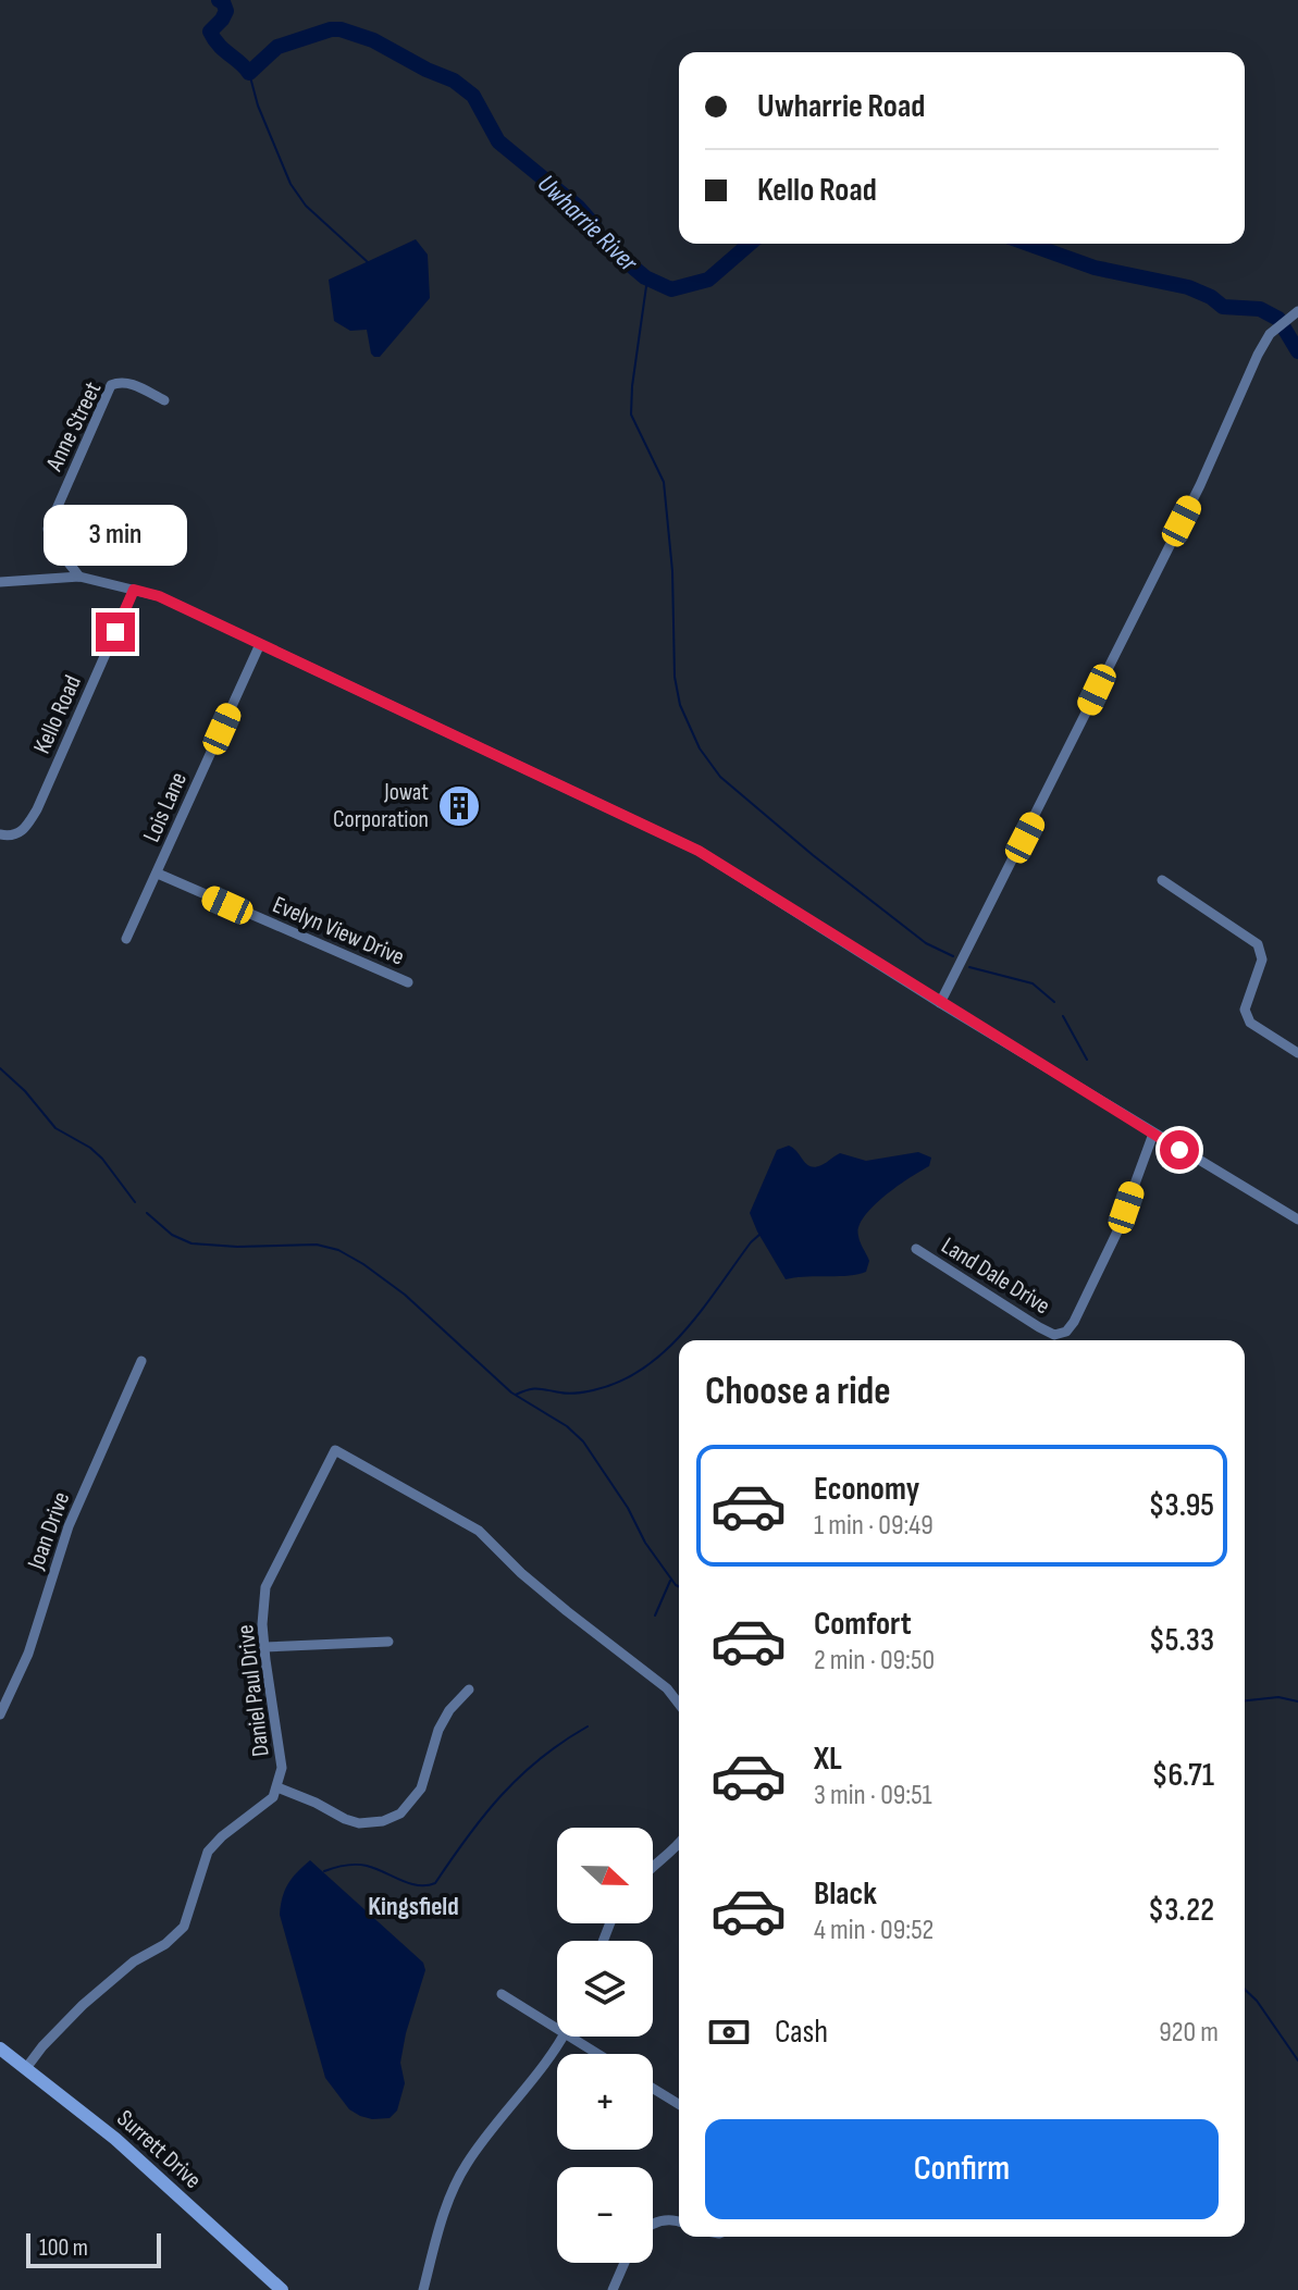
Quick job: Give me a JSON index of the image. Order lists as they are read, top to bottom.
{
  "streets": {
    "street": [
      "Anne Street",
      "Kello Road",
      "Lois Lane",
      "Evelyn View Drive",
      "Land Dale Drive",
      "Joan Drive",
      "Daniel Paul Drive",
      "Surrett Drive"
    ]
  },
  "crossings": [
    ["Lois Lane", "Evelyn View Drive"],
    ["Daniel Paul Drive", "Surrett Drive"]
  ],
  "districts": ["Kingsfield"],
  "water": ["Uwharrie River"],
  "places": {
    "building": ["Jowat Corporation"]
  },
  "scale_bar": "100 m",
  "north": "right",
  "page": {
    "banner": ["Uwharrie Road", "Kello Road"],
    "bubble": "3 min",
    "heading": "Choose a ride",
    "list": [
      {
        "name": "Economy",
        "note": "1 min · 09:49",
        "value": "$3.95"
      },
      {
        "name": "Comfort",
        "note": "2 min · 09:50",
        "value": "$5.33"
      },
      {
        "name": "XL",
        "note": "3 min · 09:51",
        "value": "$6.71"
      },
      {
        "name": "Black",
        "note": "4 min · 09:52",
        "value": "$3.22"
      }
    ],
    "map_buttons": ["+", "−"],
    "pay": ["Cash", "920 m"],
    "buttons": "Confirm",
    "scale": "100 m"
  }
}
